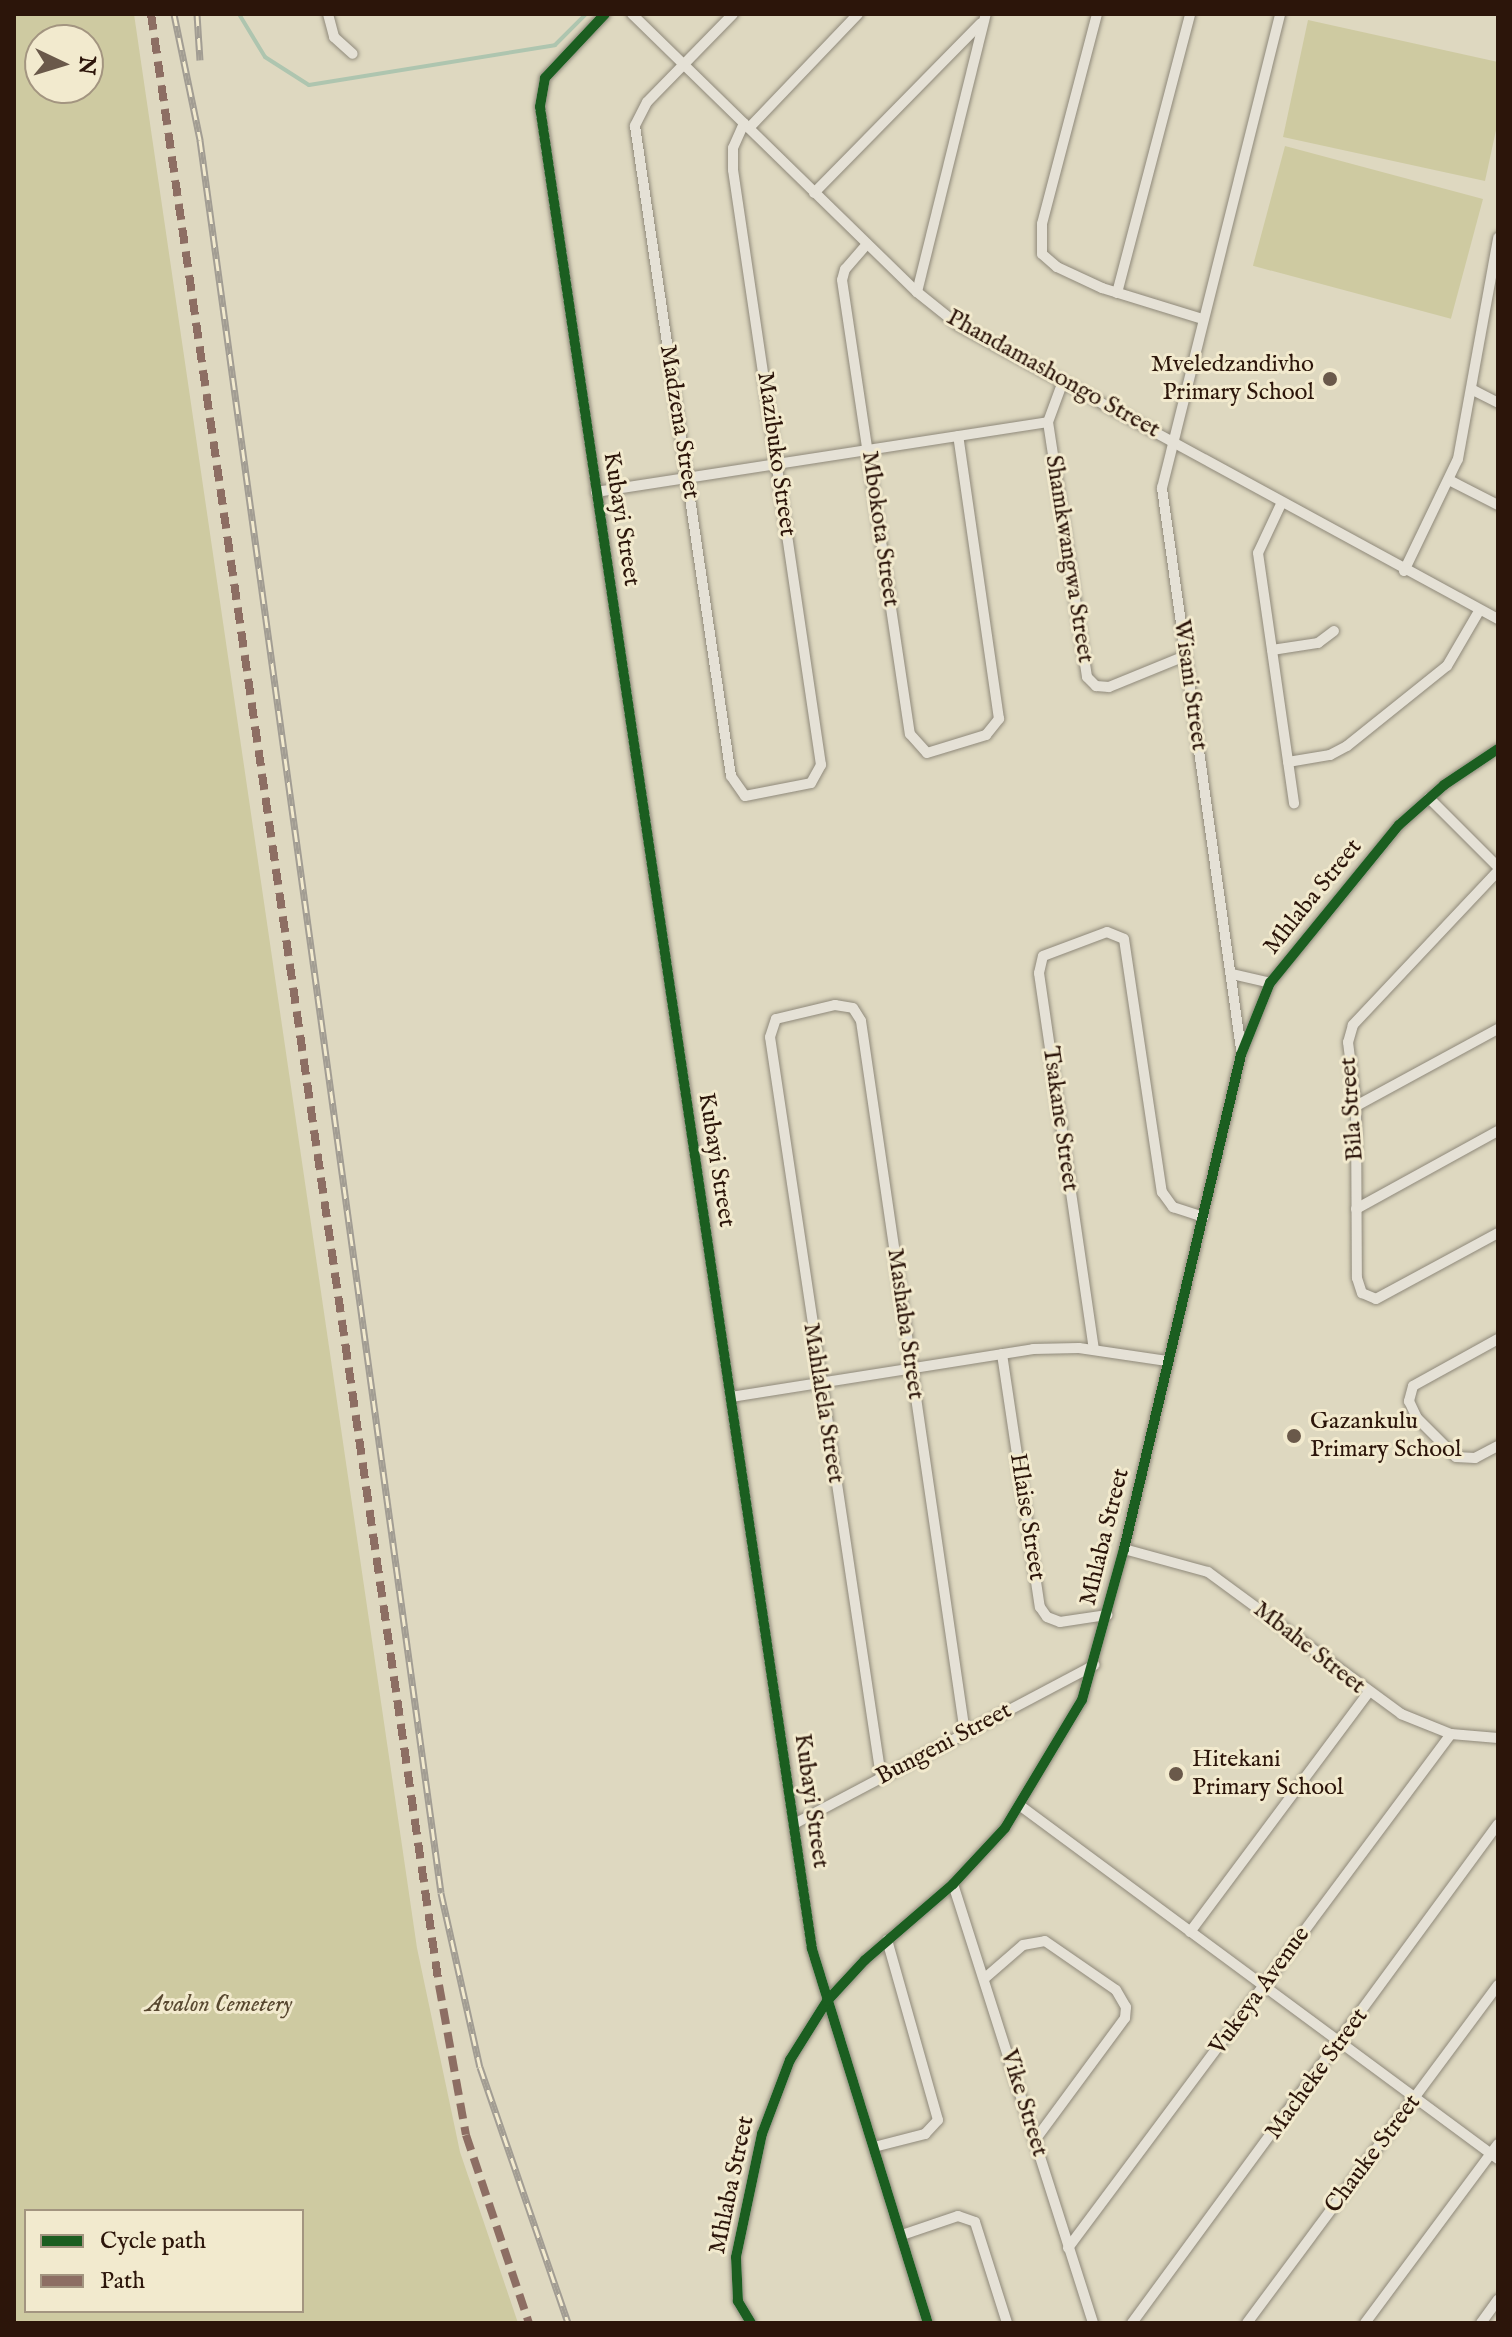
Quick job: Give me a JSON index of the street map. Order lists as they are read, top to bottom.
{
  "streets": {
    "street": [
      "Phandamashongo Street",
      "Madzena Street",
      "Mazibuko Street",
      "Kubayi Street",
      "Mbokota Street",
      "Shamkwangwa Street",
      "Wisani Street",
      "Mhlaba Street",
      "Bila Street",
      "Tsakane Street",
      "Mashaba Street",
      "Mahlalela Street",
      "Hlaise Street",
      "Mbahe Street",
      "Bungeni Street",
      "Vukeya Avenue",
      "Macheke Street",
      "Vike Street",
      "Chauke Street"
    ]
  },
  "crossings": [
    ["Phandamashongo Street", "Madzena Street"],
    ["Phandamashongo Street", "Mazibuko Street"],
    ["Phandamashongo Street", "Mbokota Street"],
    ["Phandamashongo Street", "Shamkwangwa Street"],
    ["Phandamashongo Street", "Wisani Street"],
    ["Madzena Street", "Mazibuko Street"],
    ["Kubayi Street", "Mhlaba Street"],
    ["Kubayi Street", "Bungeni Street"],
    ["Shamkwangwa Street", "Wisani Street"],
    ["Wisani Street", "Mhlaba Street"],
    ["Mhlaba Street", "Tsakane Street"],
    ["Mhlaba Street", "Hlaise Street"],
    ["Mhlaba Street", "Mbahe Street"],
    ["Mhlaba Street", "Bungeni Street"],
    ["Mhlaba Street", "Vike Street"],
    ["Mashaba Street", "Mahlalela Street"],
    ["Mashaba Street", "Bungeni Street"],
    ["Mahlalela Street", "Bungeni Street"],
    ["Mbahe Street", "Vukeya Avenue"],
    ["Vukeya Avenue", "Vike Street"]
  ],
  "parks": ["Avalon Cemetery"],
  "places": ["Mveledzandivho Primary School", "Gazankulu Primary School", "Hitekani Primary School"],
  "legend": ["Cycle path", "Path"],
  "north": "right"
}
